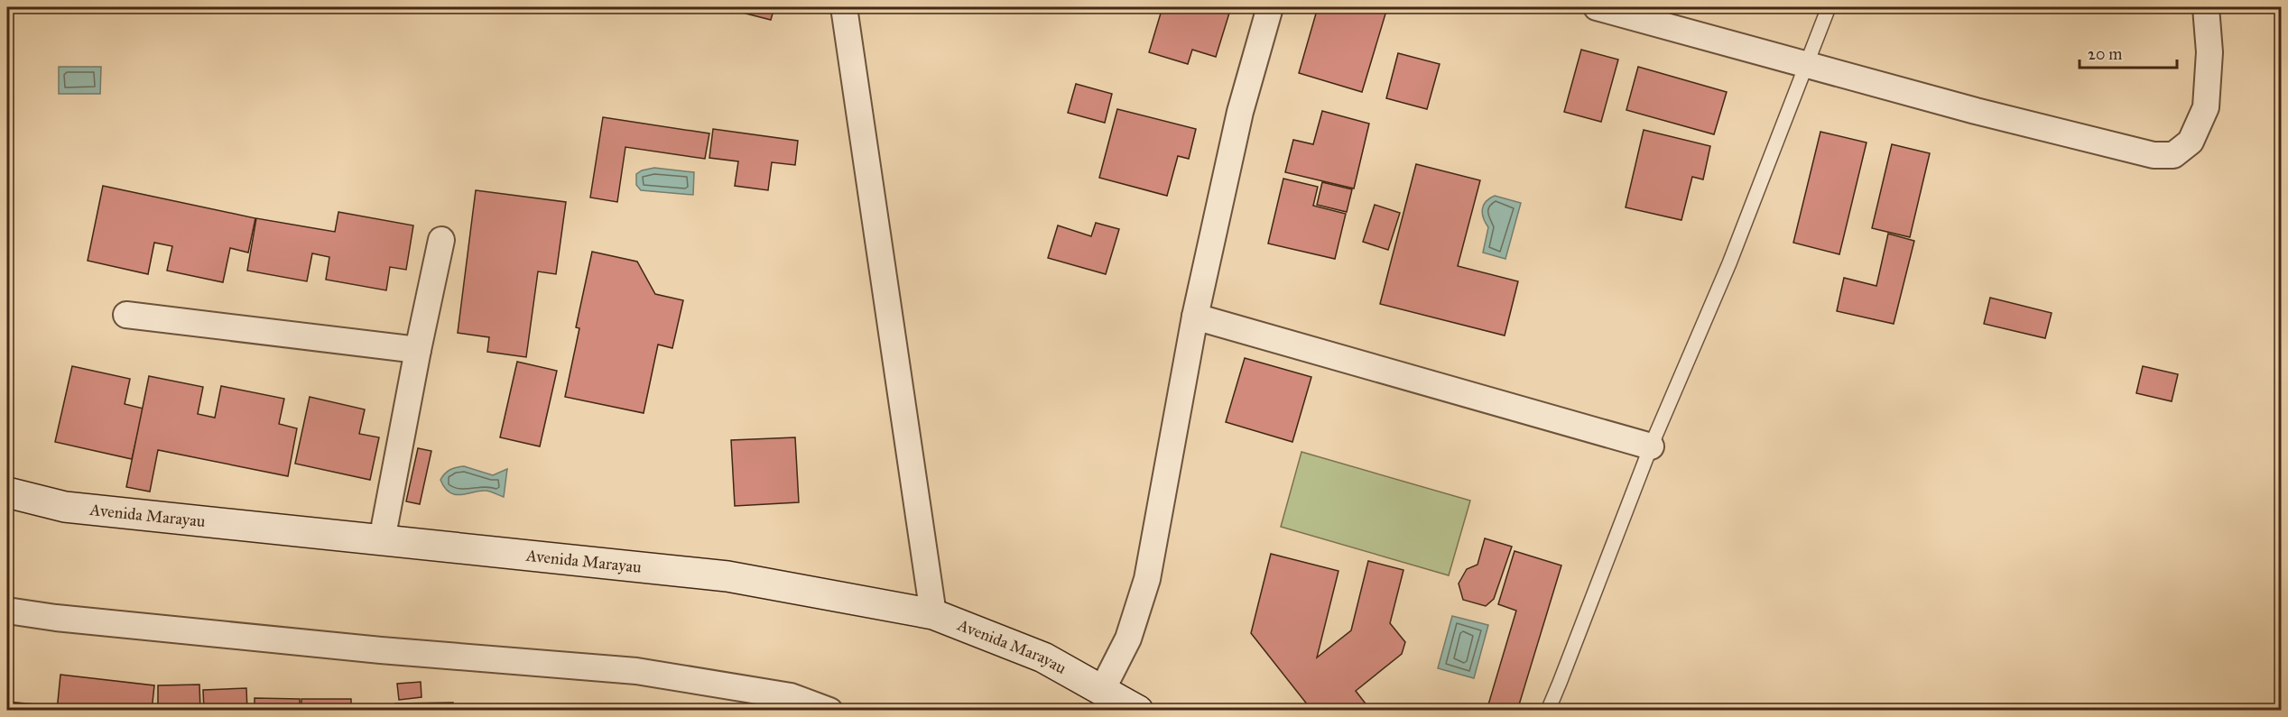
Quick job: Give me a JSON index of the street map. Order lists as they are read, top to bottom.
{
  "streets": {
    "street": ["Avenida Marayau"]
  },
  "scale_bar": "20 m"
}
